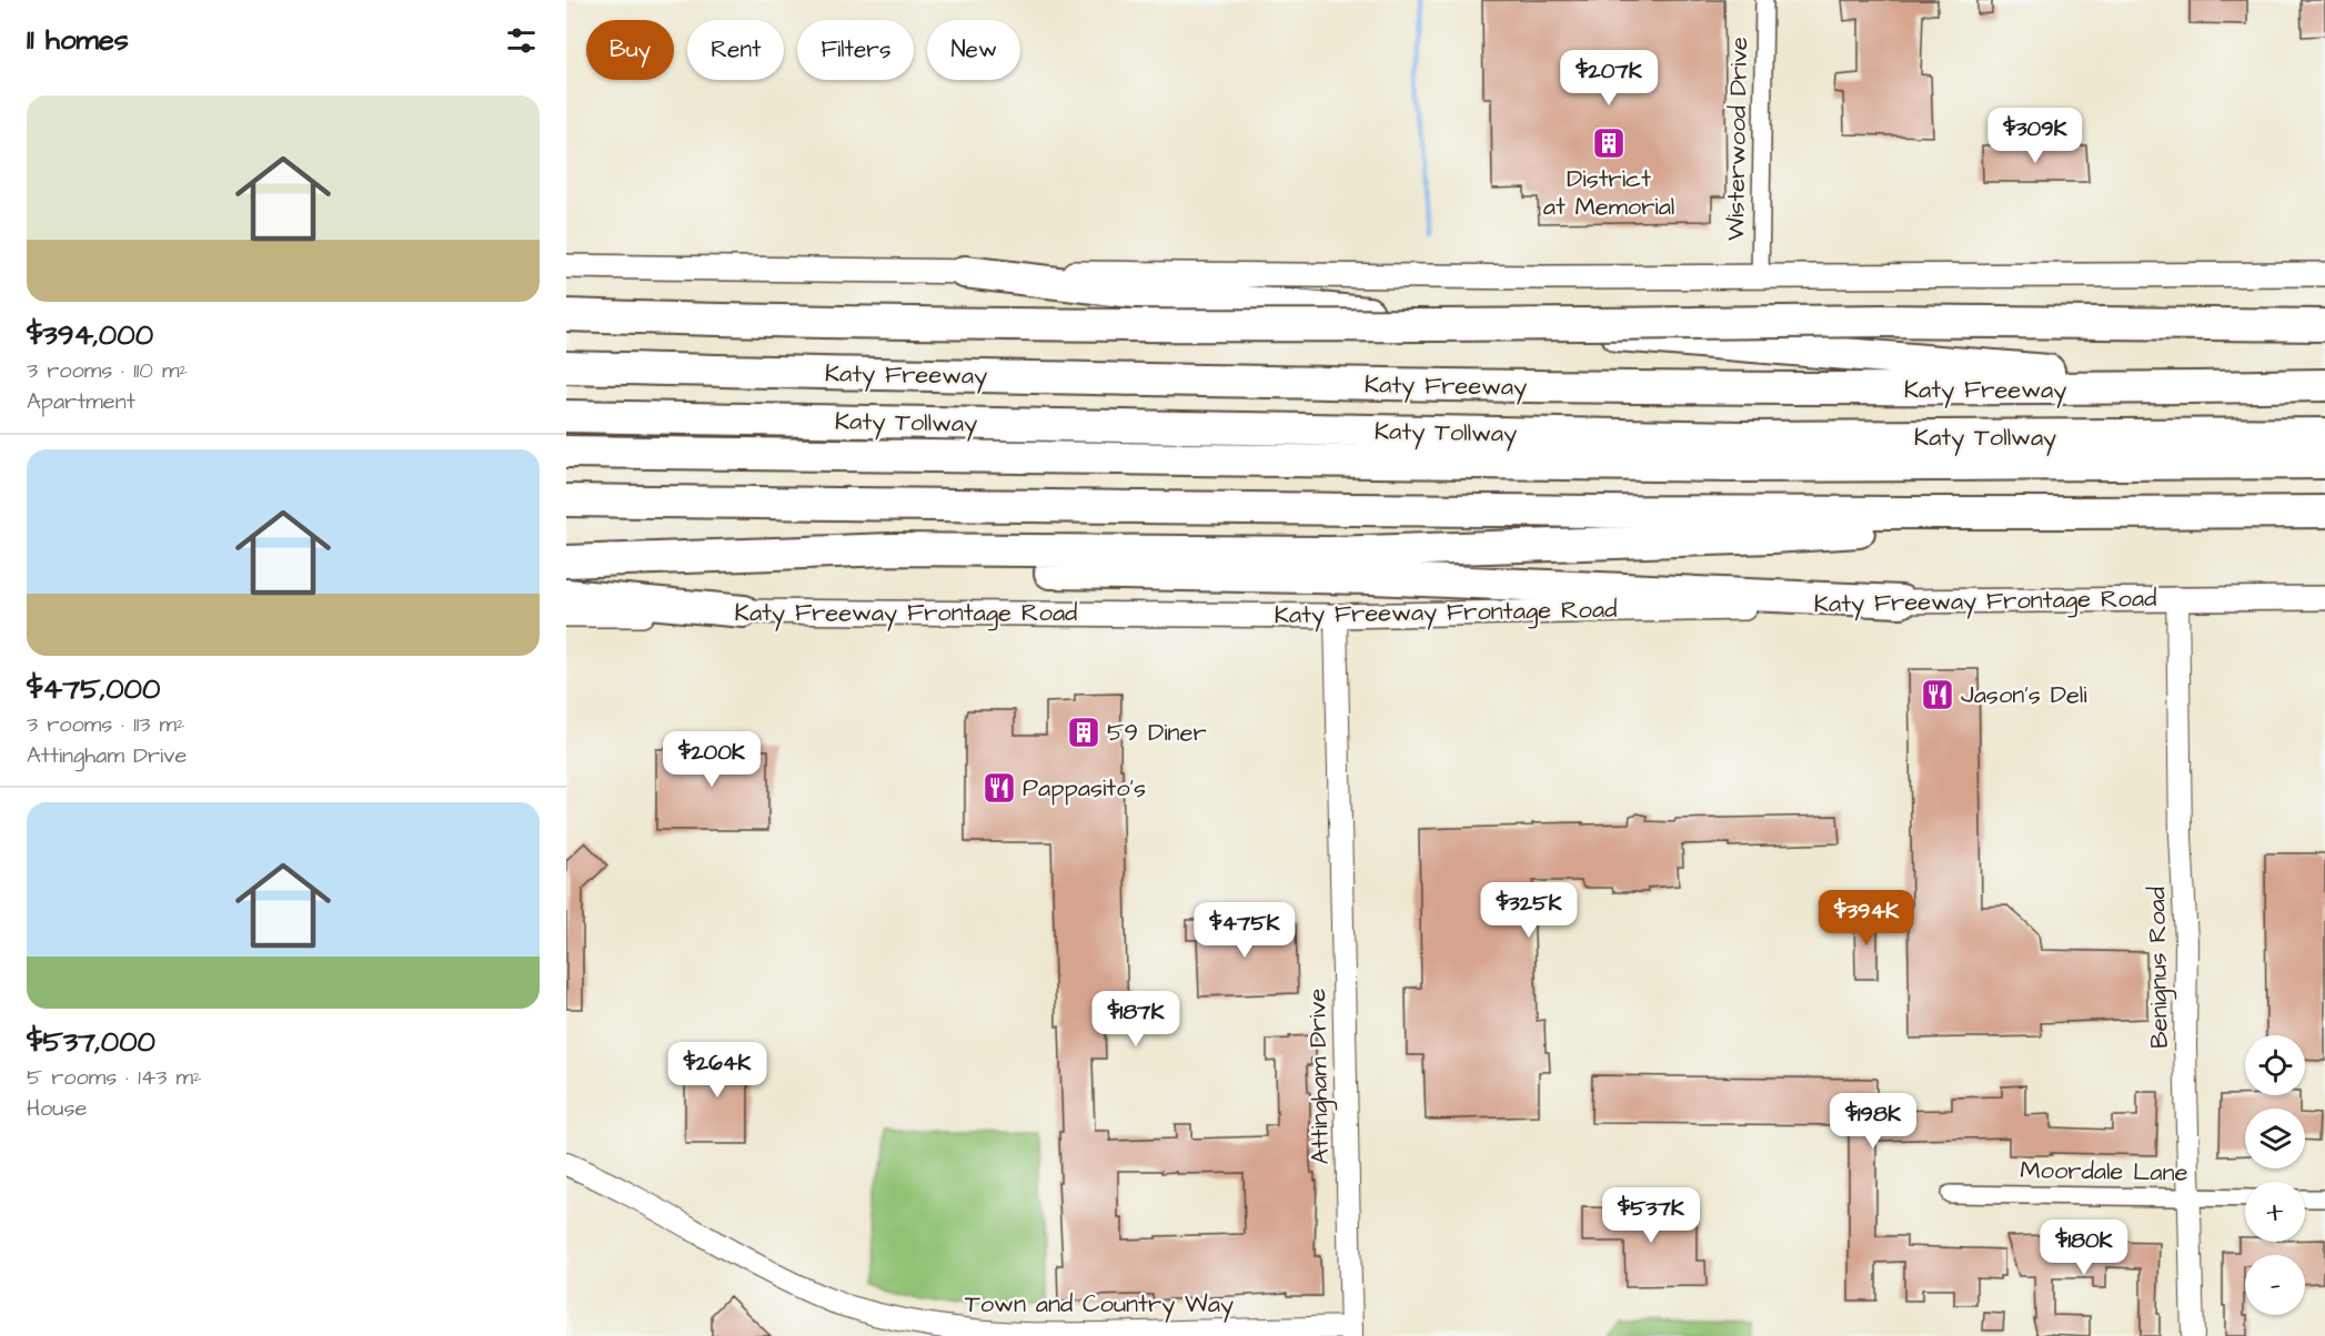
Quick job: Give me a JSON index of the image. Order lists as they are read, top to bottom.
{
  "streets": {
    "highway": ["Katy Freeway", "Katy Tollway"],
    "main road": ["Katy Freeway Frontage Road"],
    "street": [
      "Wisterwood Drive",
      "Benignus Road",
      "Attingham Drive",
      "Moordale Lane",
      "Town and Country Way"
    ]
  },
  "crossings": [
    ["Katy Freeway Frontage Road", "Benignus Road"],
    ["Katy Freeway Frontage Road", "Attingham Drive"],
    ["Benignus Road", "Moordale Lane"],
    ["Attingham Drive", "Town and Country Way"]
  ],
  "places": {
    "building": ["District at Memorial", "59 Diner"],
    "restaurant": ["Jason's Deli", "Pappasito's"]
  },
  "page": {
    "heading": "11 homes",
    "chip": [
      "Buy",
      "Rent",
      "Filters",
      "New"
    ],
    "price": [
      "$207K",
      "$309K",
      "$200K",
      "$325K",
      "$394K",
      "$475K",
      "$187K",
      "$264K",
      "$198K",
      "$537K",
      "$180K"
    ],
    "list": [
      {
        "name": "$394,000",
        "note": "3 rooms · 110 m² · Apartment"
      },
      {
        "name": "$475,000",
        "note": "3 rooms · 113 m² · Attingham Drive"
      },
      {
        "name": "$537,000",
        "note": "5 rooms · 143 m² · House"
      }
    ],
    "map_buttons": ["+", "−"]
  }
}
